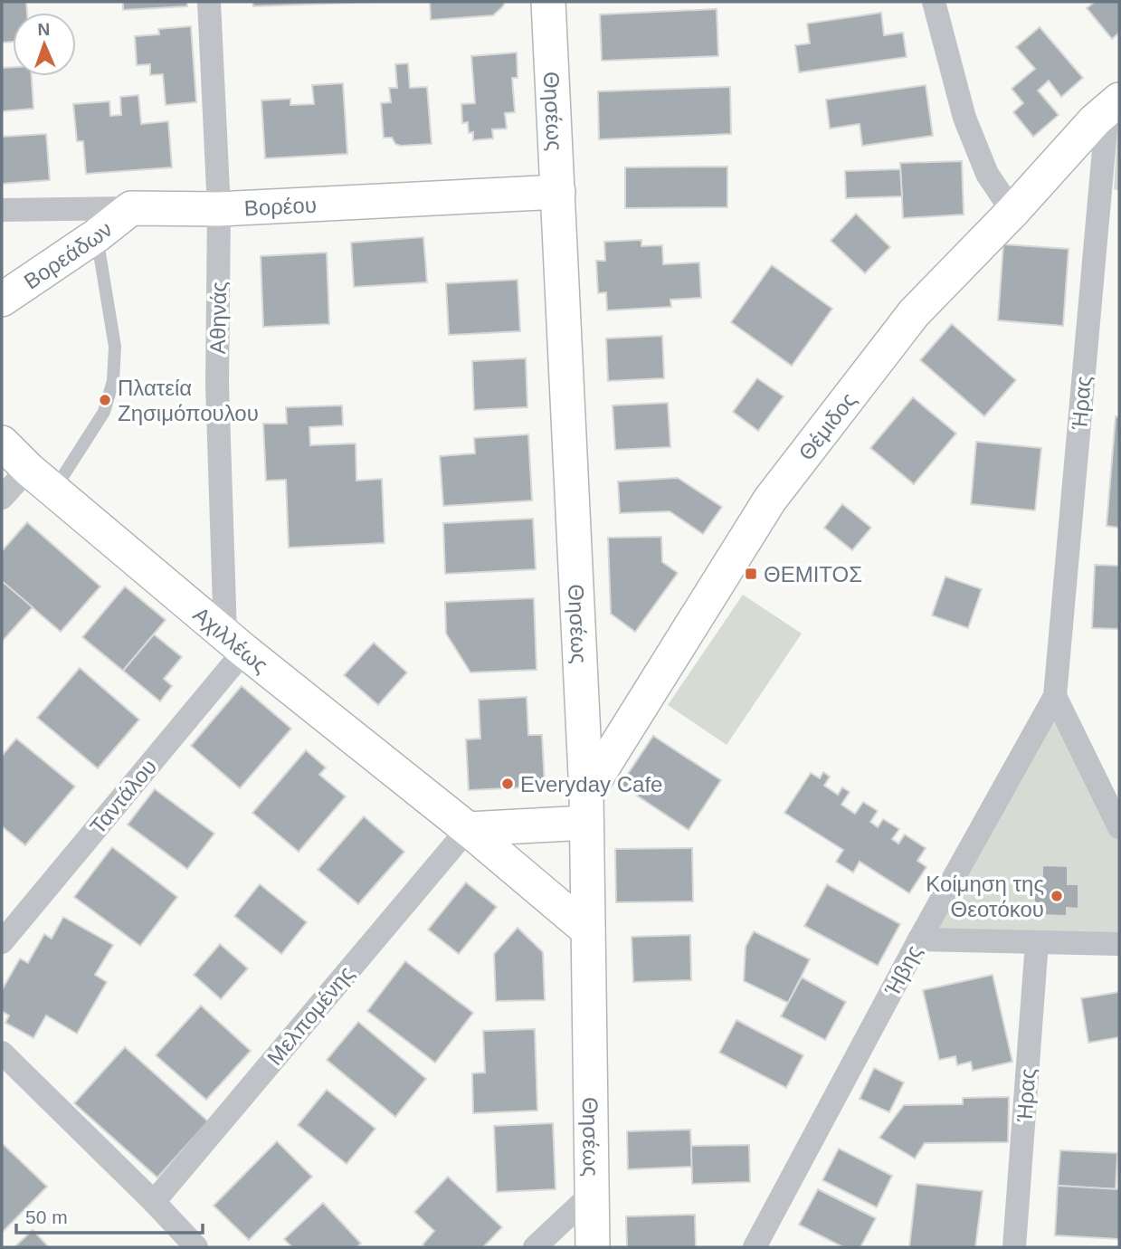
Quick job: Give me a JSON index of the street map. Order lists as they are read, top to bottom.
{
  "streets": {
    "street": [
      "Θησέως",
      "Βορέου",
      "Βορεάδων",
      "Αθηνάς",
      "Ήρας",
      "Θέμιδος",
      "Αχιλλέως",
      "Ταντάλου",
      "Ήβης",
      "Μελπομένης"
    ]
  },
  "crossings": [
    ["Θησέως", "Βορέου"],
    ["Θησέως", "Θέμιδος"],
    ["Θησέως", "Αχιλλέως"],
    ["Βορέου", "Βορεάδων"],
    ["Βορέου", "Αθηνάς"],
    ["Αθηνάς", "Αχιλλέως"],
    ["Αθηνάς", "Ταντάλου"],
    ["Ήρας", "Θέμιδος"],
    ["Ήρας", "Ήβης"],
    ["Αχιλλέως", "Ταντάλου"],
    ["Αχιλλέως", "Μελπομένης"]
  ],
  "places": {
    "other": ["Πλατεία Ζησιμόπουλου", "Everyday Cafe", "Κοίμηση της Θεοτόκου"],
    "transit": ["ΘΕΜΙΤΟΣ"]
  },
  "scale_bar": "50 m",
  "north": "top"
}
